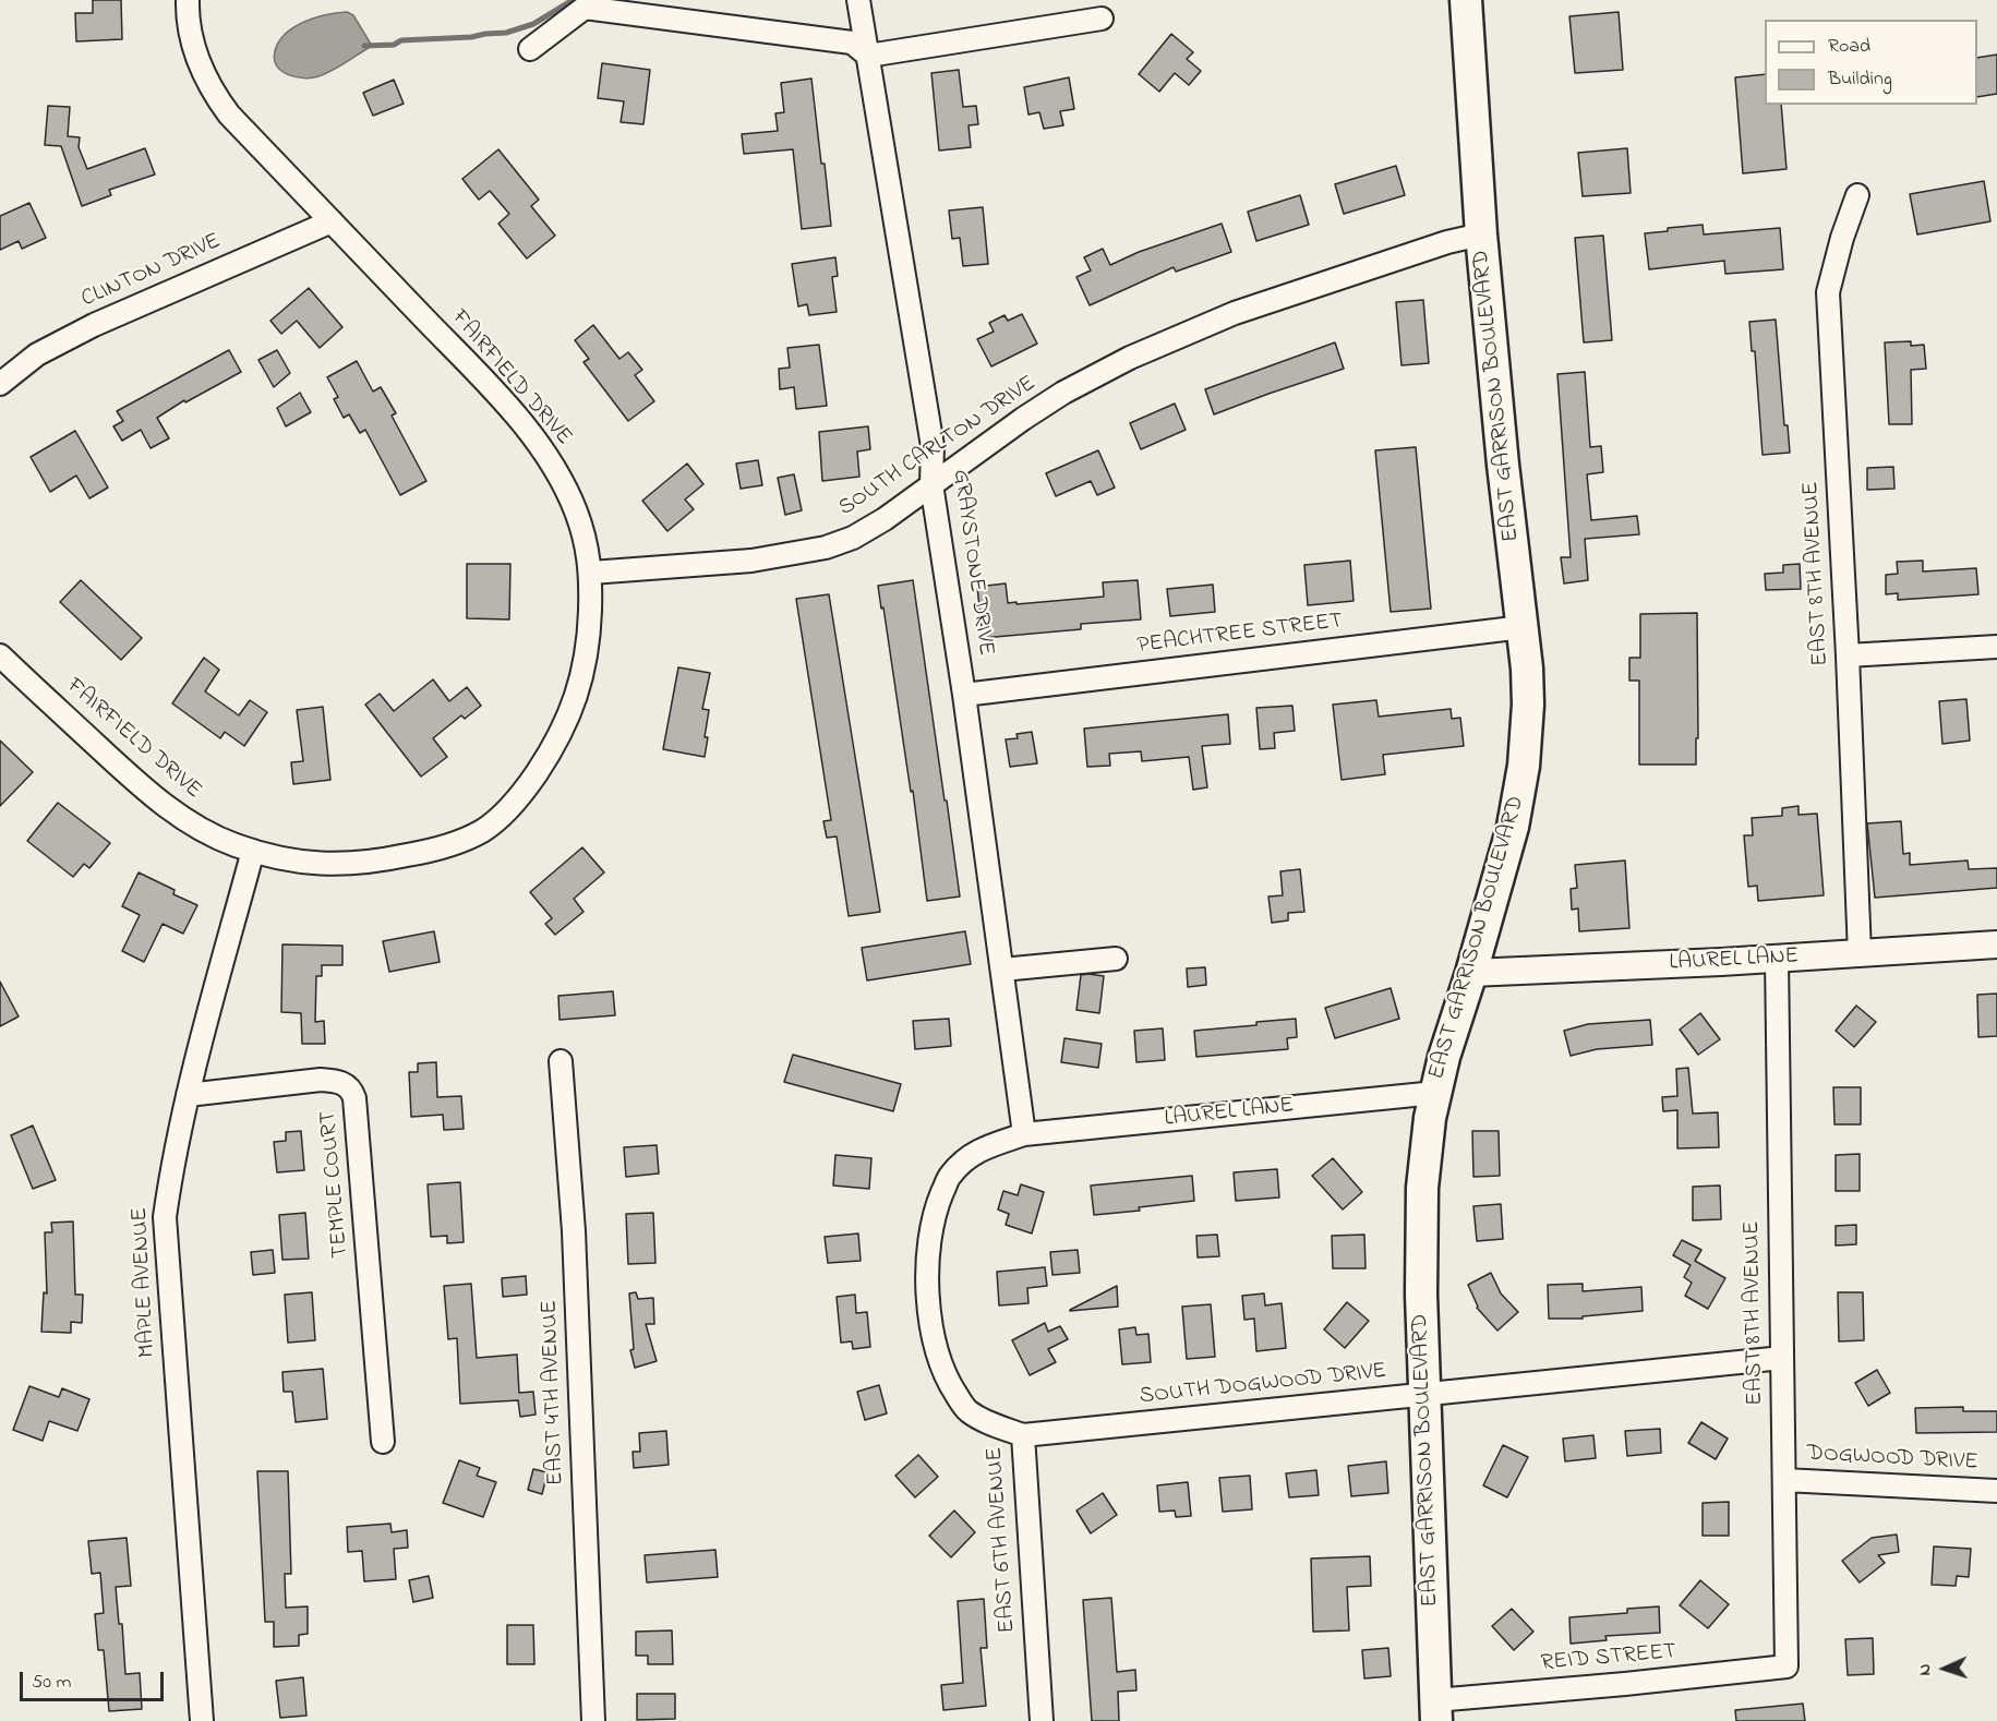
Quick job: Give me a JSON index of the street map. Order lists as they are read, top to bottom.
{
  "streets": {
    "main road": ["EAST GARRISON BOULEVARD"],
    "street": [
      "CLINTON DRIVE",
      "FAIRFIELD DRIVE",
      "SOUTH CARLTON DRIVE",
      "GRAYSTONE DRIVE",
      "EAST 8TH AVENUE",
      "PEACHTREE STREET",
      "LAUREL LANE",
      "TEMPLE COURT",
      "MAPLE AVENUE",
      "SOUTH DOGWOOD DRIVE",
      "EAST 4TH AVENUE",
      "DOGWOOD DRIVE",
      "EAST 6TH AVENUE",
      "REID STREET"
    ]
  },
  "crossings": [
    ["CLINTON DRIVE", "FAIRFIELD DRIVE"],
    ["FAIRFIELD DRIVE", "SOUTH CARLTON DRIVE"],
    ["FAIRFIELD DRIVE", "MAPLE AVENUE"],
    ["EAST GARRISON BOULEVARD", "SOUTH CARLTON DRIVE"],
    ["EAST GARRISON BOULEVARD", "PEACHTREE STREET"],
    ["EAST GARRISON BOULEVARD", "LAUREL LANE"],
    ["EAST GARRISON BOULEVARD", "SOUTH DOGWOOD DRIVE"],
    ["EAST GARRISON BOULEVARD", "REID STREET"],
    ["SOUTH CARLTON DRIVE", "GRAYSTONE DRIVE"],
    ["GRAYSTONE DRIVE", "PEACHTREE STREET"],
    ["GRAYSTONE DRIVE", "LAUREL LANE"],
    ["GRAYSTONE DRIVE", "EAST 6TH AVENUE"],
    ["EAST 8TH AVENUE", "LAUREL LANE"],
    ["EAST 8TH AVENUE", "SOUTH DOGWOOD DRIVE"],
    ["EAST 8TH AVENUE", "DOGWOOD DRIVE"],
    ["EAST 8TH AVENUE", "REID STREET"],
    ["LAUREL LANE", "EAST 6TH AVENUE"],
    ["TEMPLE COURT", "MAPLE AVENUE"],
    ["SOUTH DOGWOOD DRIVE", "EAST 6TH AVENUE"]
  ],
  "legend": ["Road", "Building"],
  "scale_bar": "50 m",
  "north": "left"
}
